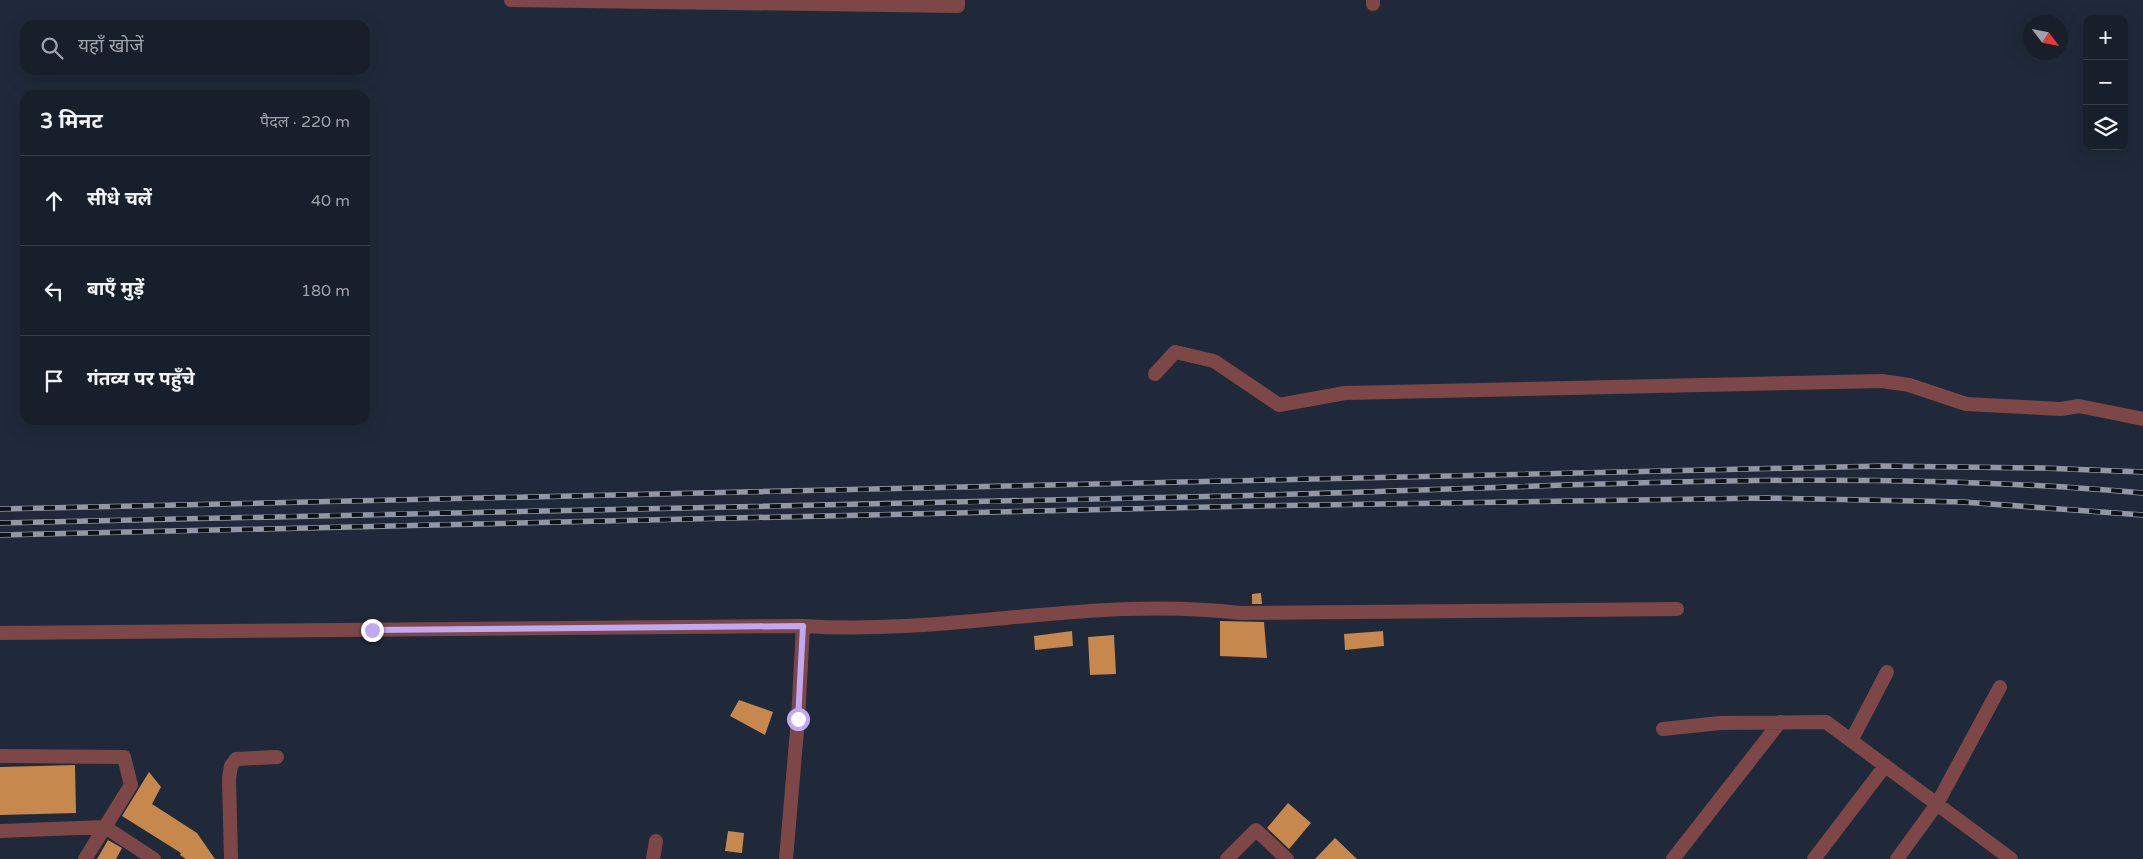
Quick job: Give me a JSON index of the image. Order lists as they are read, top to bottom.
{
  "north": "bottom right",
  "page": {
    "map_buttons": ["+", "−"],
    "search": "यहाँ खोजें",
    "heading": ["3 मिनट", "पैदल · 220 m"],
    "list": [
      ["सीधे चलें", "40 m"],
      ["बाएँ मुड़ें", "180 m"],
      "गंतव्य पर पहुँचे"
    ]
  }
}
